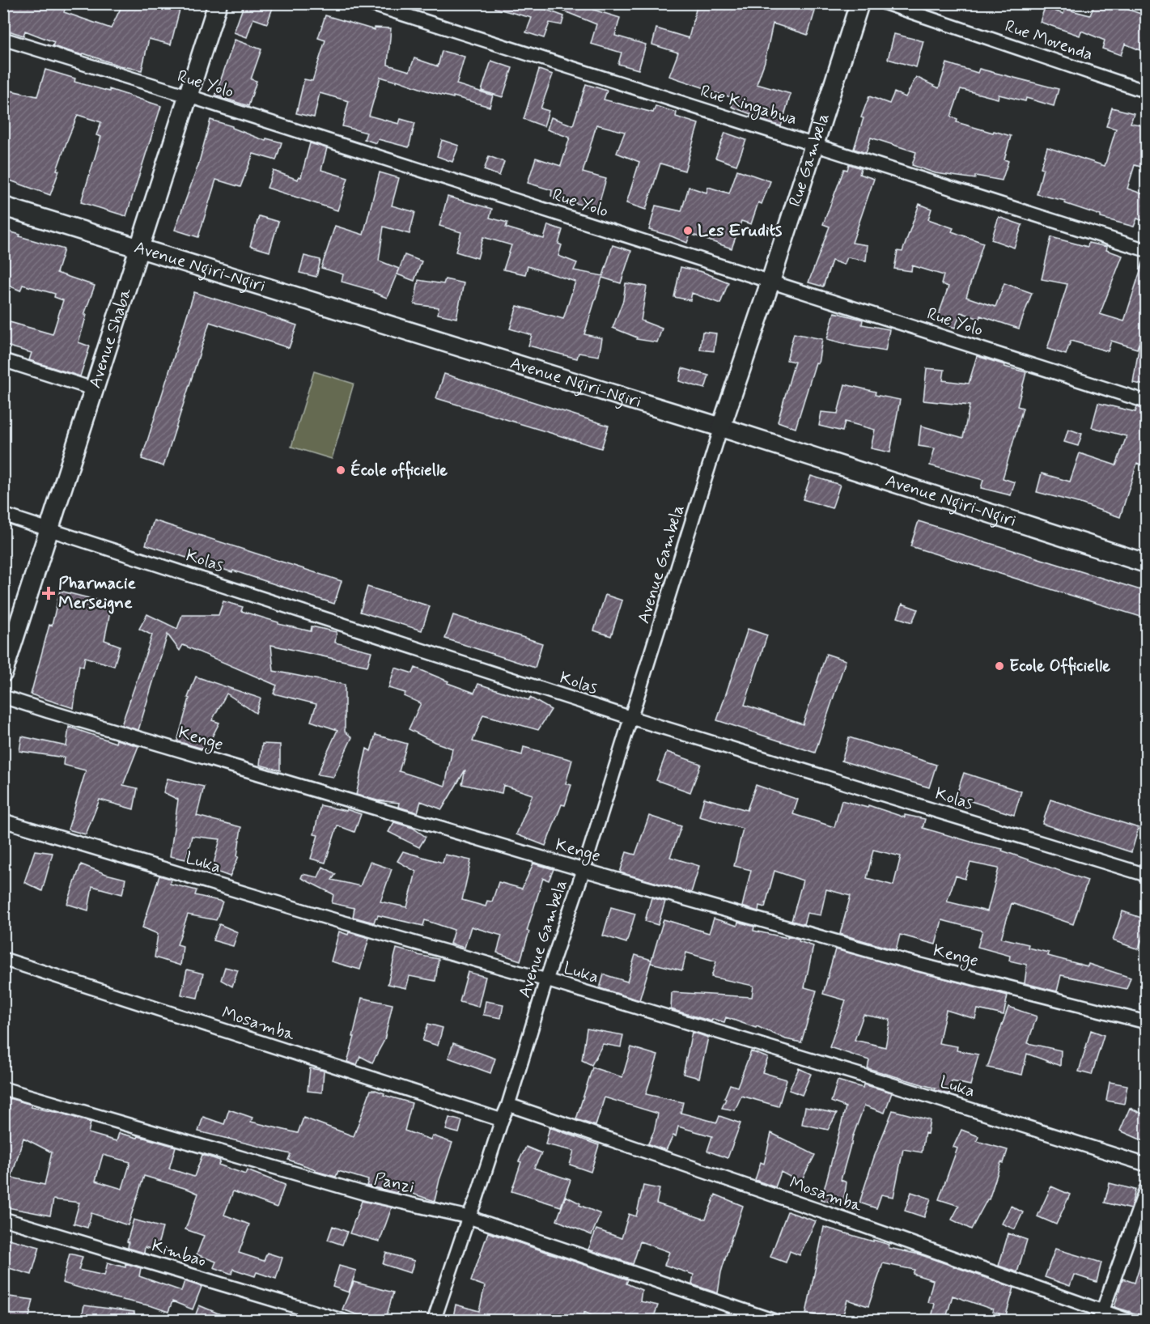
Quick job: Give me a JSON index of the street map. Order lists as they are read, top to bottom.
{
  "streets": {
    "street": [
      "Rue Movenda",
      "Rue Yolo",
      "Rue Kingabwa",
      "Rue Gambela",
      "Avenue Ngiri-Ngiri",
      "Avenue Shaba",
      "Kolas",
      "Avenue Gambela",
      "Kenge",
      "Luka",
      "Mosamba",
      "Panzi",
      "Kimbao"
    ]
  },
  "crossings": [
    ["Rue Yolo", "Rue Gambela"],
    ["Rue Yolo", "Avenue Shaba"],
    ["Rue Kingabwa", "Rue Gambela"],
    ["Rue Gambela", "Avenue Ngiri-Ngiri"],
    ["Rue Gambela", "Avenue Gambela"],
    ["Avenue Ngiri-Ngiri", "Avenue Shaba"],
    ["Avenue Ngiri-Ngiri", "Avenue Gambela"],
    ["Avenue Shaba", "Kolas"],
    ["Kolas", "Avenue Gambela"],
    ["Avenue Gambela", "Kenge"],
    ["Avenue Gambela", "Luka"],
    ["Avenue Gambela", "Mosamba"],
    ["Avenue Gambela", "Panzi"]
  ],
  "places": {
    "other": ["Les Erudits", "École officielle", "Ecole Officielle"],
    "health": ["Pharmacie Merseigne"]
  }
}
